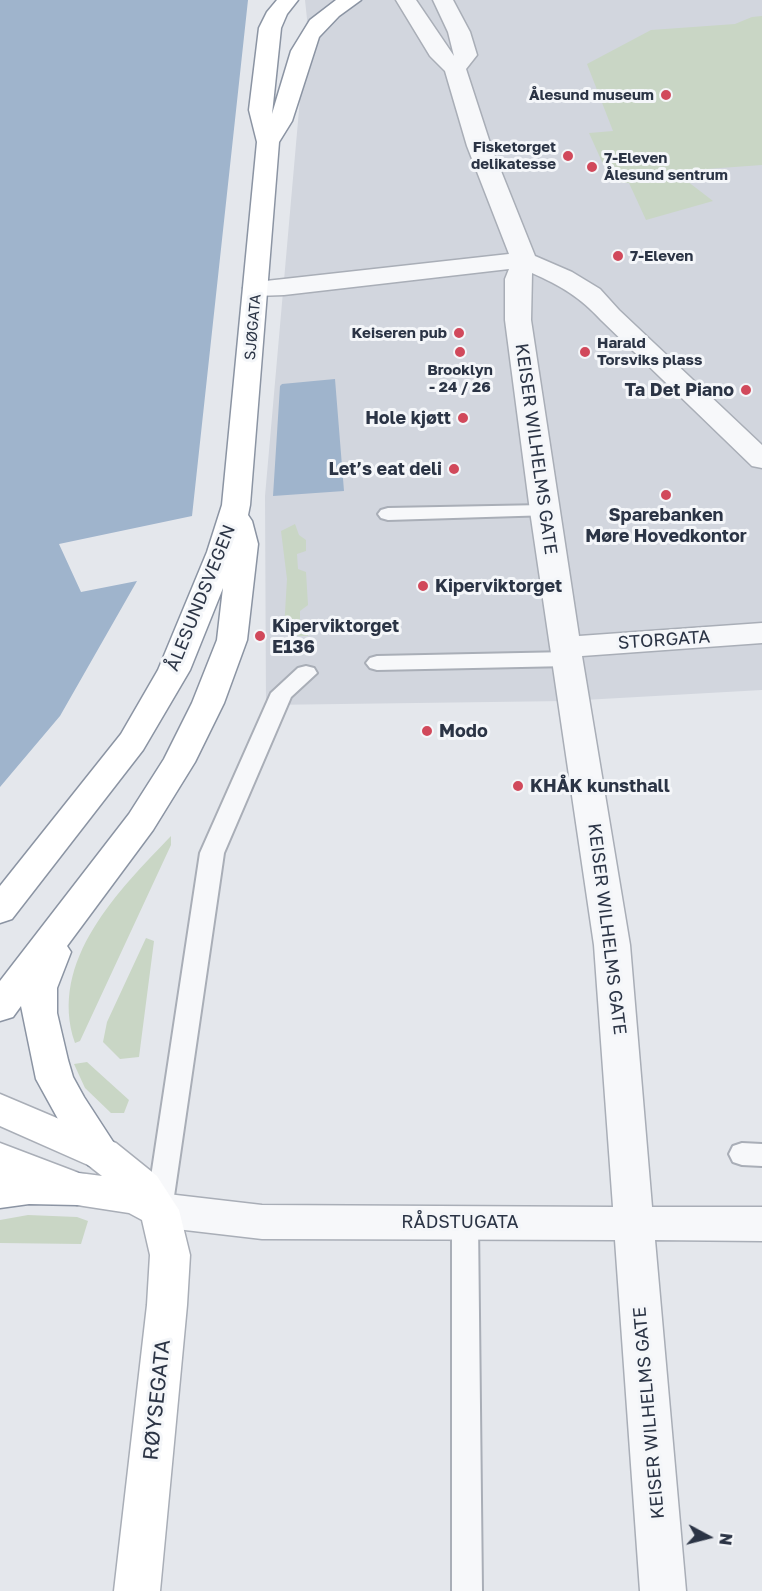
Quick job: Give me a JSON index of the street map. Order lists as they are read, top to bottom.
{
  "streets": {
    "main road": ["SJØGATA", "ÅLESUNDSVEGEN", "RØYSEGATA"],
    "street": ["KEISER WILHELMS GATE", "STORGATA", "RÅDSTUGATA"]
  },
  "crossings": [
    ["SJØGATA", "ÅLESUNDSVEGEN"],
    ["KEISER WILHELMS GATE", "STORGATA"],
    ["KEISER WILHELMS GATE", "RÅDSTUGATA"],
    ["RÅDSTUGATA", "RØYSEGATA"]
  ],
  "places": [
    "Ålesund museum",
    "Fisketorget delikatesse",
    "7-Eleven Ålesund sentrum",
    "7-Eleven",
    "Keiseren pub",
    "Brooklyn - 24 / 26",
    "Harald Torsviks plass",
    "Ta Det Piano",
    "Hole kjøtt",
    "Let’s eat deli",
    "Sparebanken Møre Hovedkontor",
    "Kiperviktorget",
    "Kiperviktorget E136",
    "Modo",
    "KHÅK kunsthall"
  ],
  "north": "right"
}
